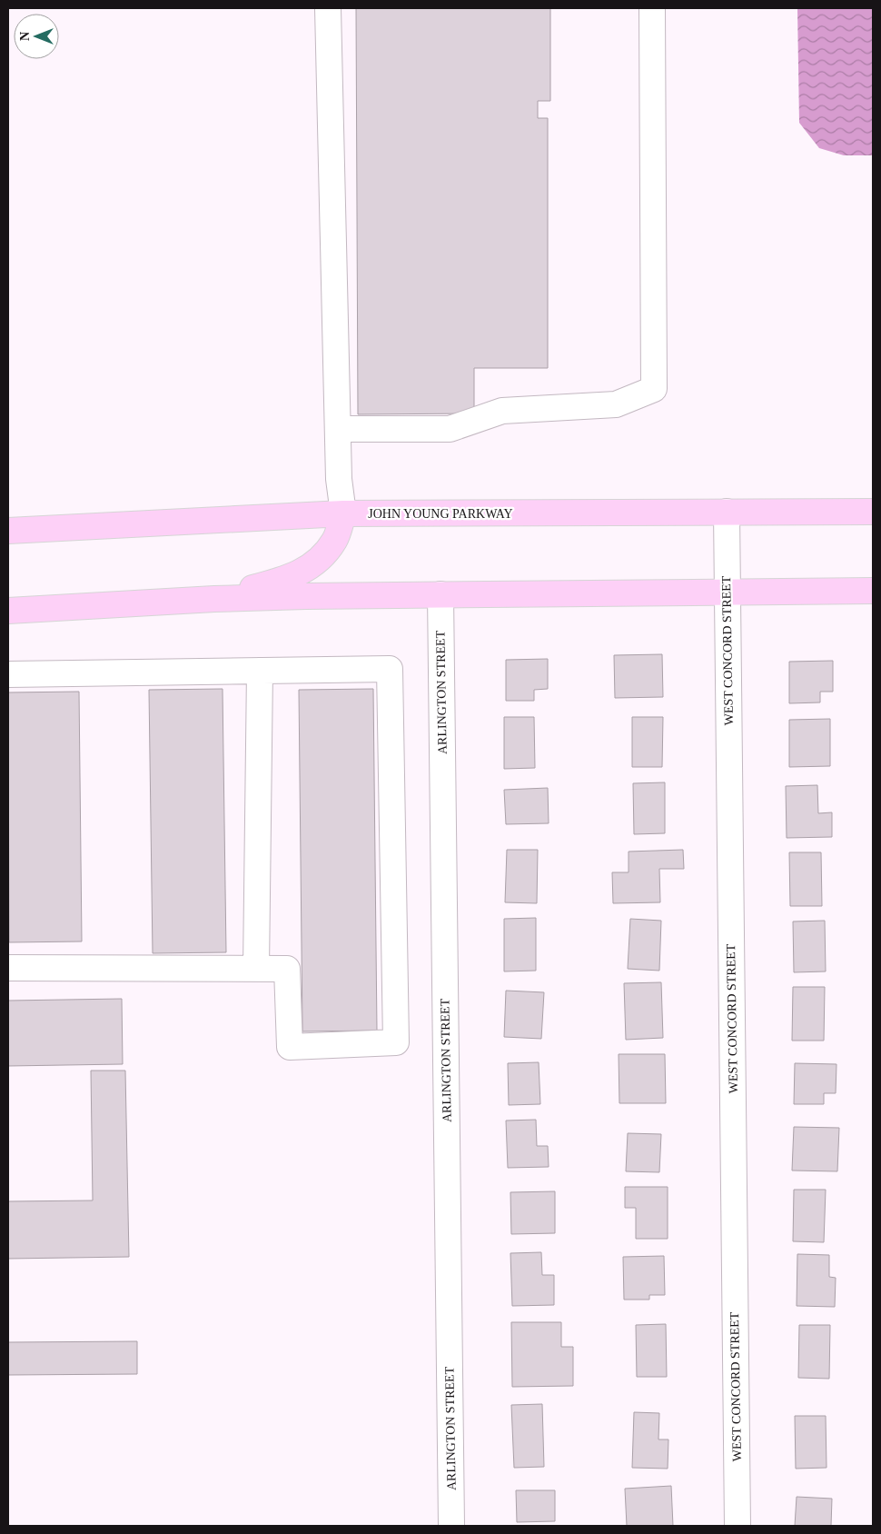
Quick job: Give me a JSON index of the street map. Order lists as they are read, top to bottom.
{
  "streets": {
    "main road": ["JOHN YOUNG PARKWAY"],
    "street": ["WEST CONCORD STREET", "ARLINGTON STREET"]
  },
  "crossings": [
    ["JOHN YOUNG PARKWAY", "WEST CONCORD STREET"]
  ],
  "north": "left"
}
